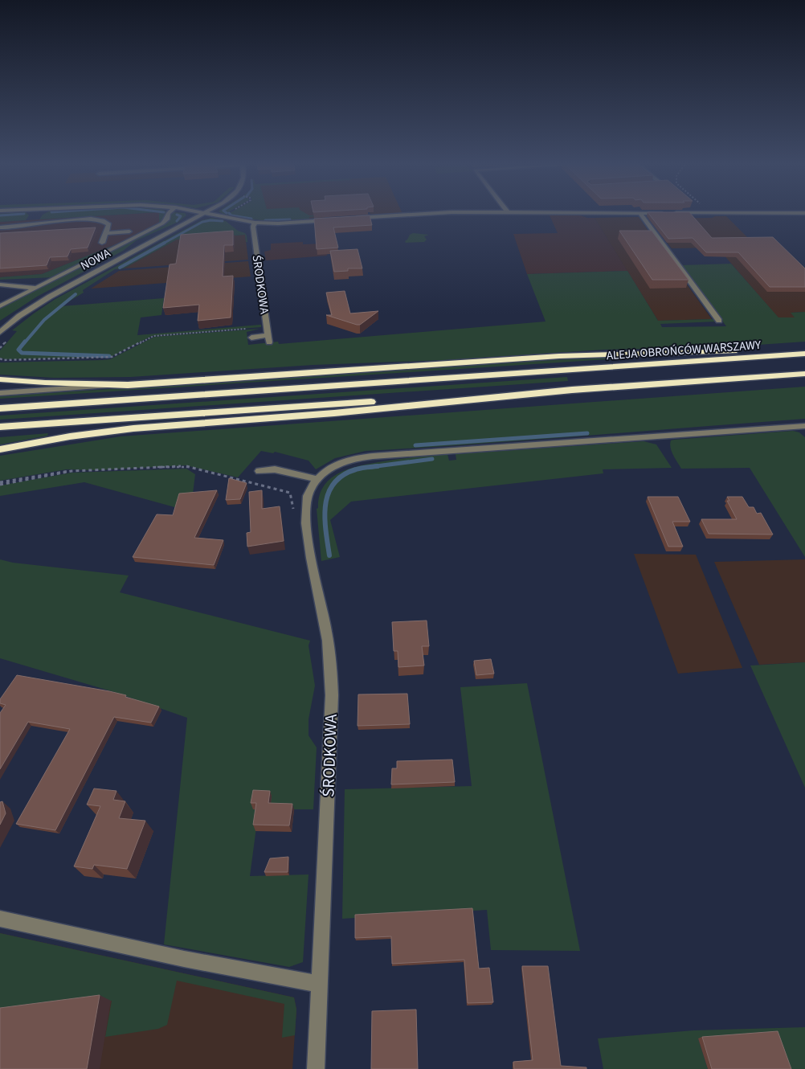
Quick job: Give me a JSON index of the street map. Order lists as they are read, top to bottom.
{
  "streets": {
    "highway": ["ALEJA OBROŃCÓW WARSZAWY"],
    "street": ["NOWA", "ŚRODKOWA"]
  }
}
